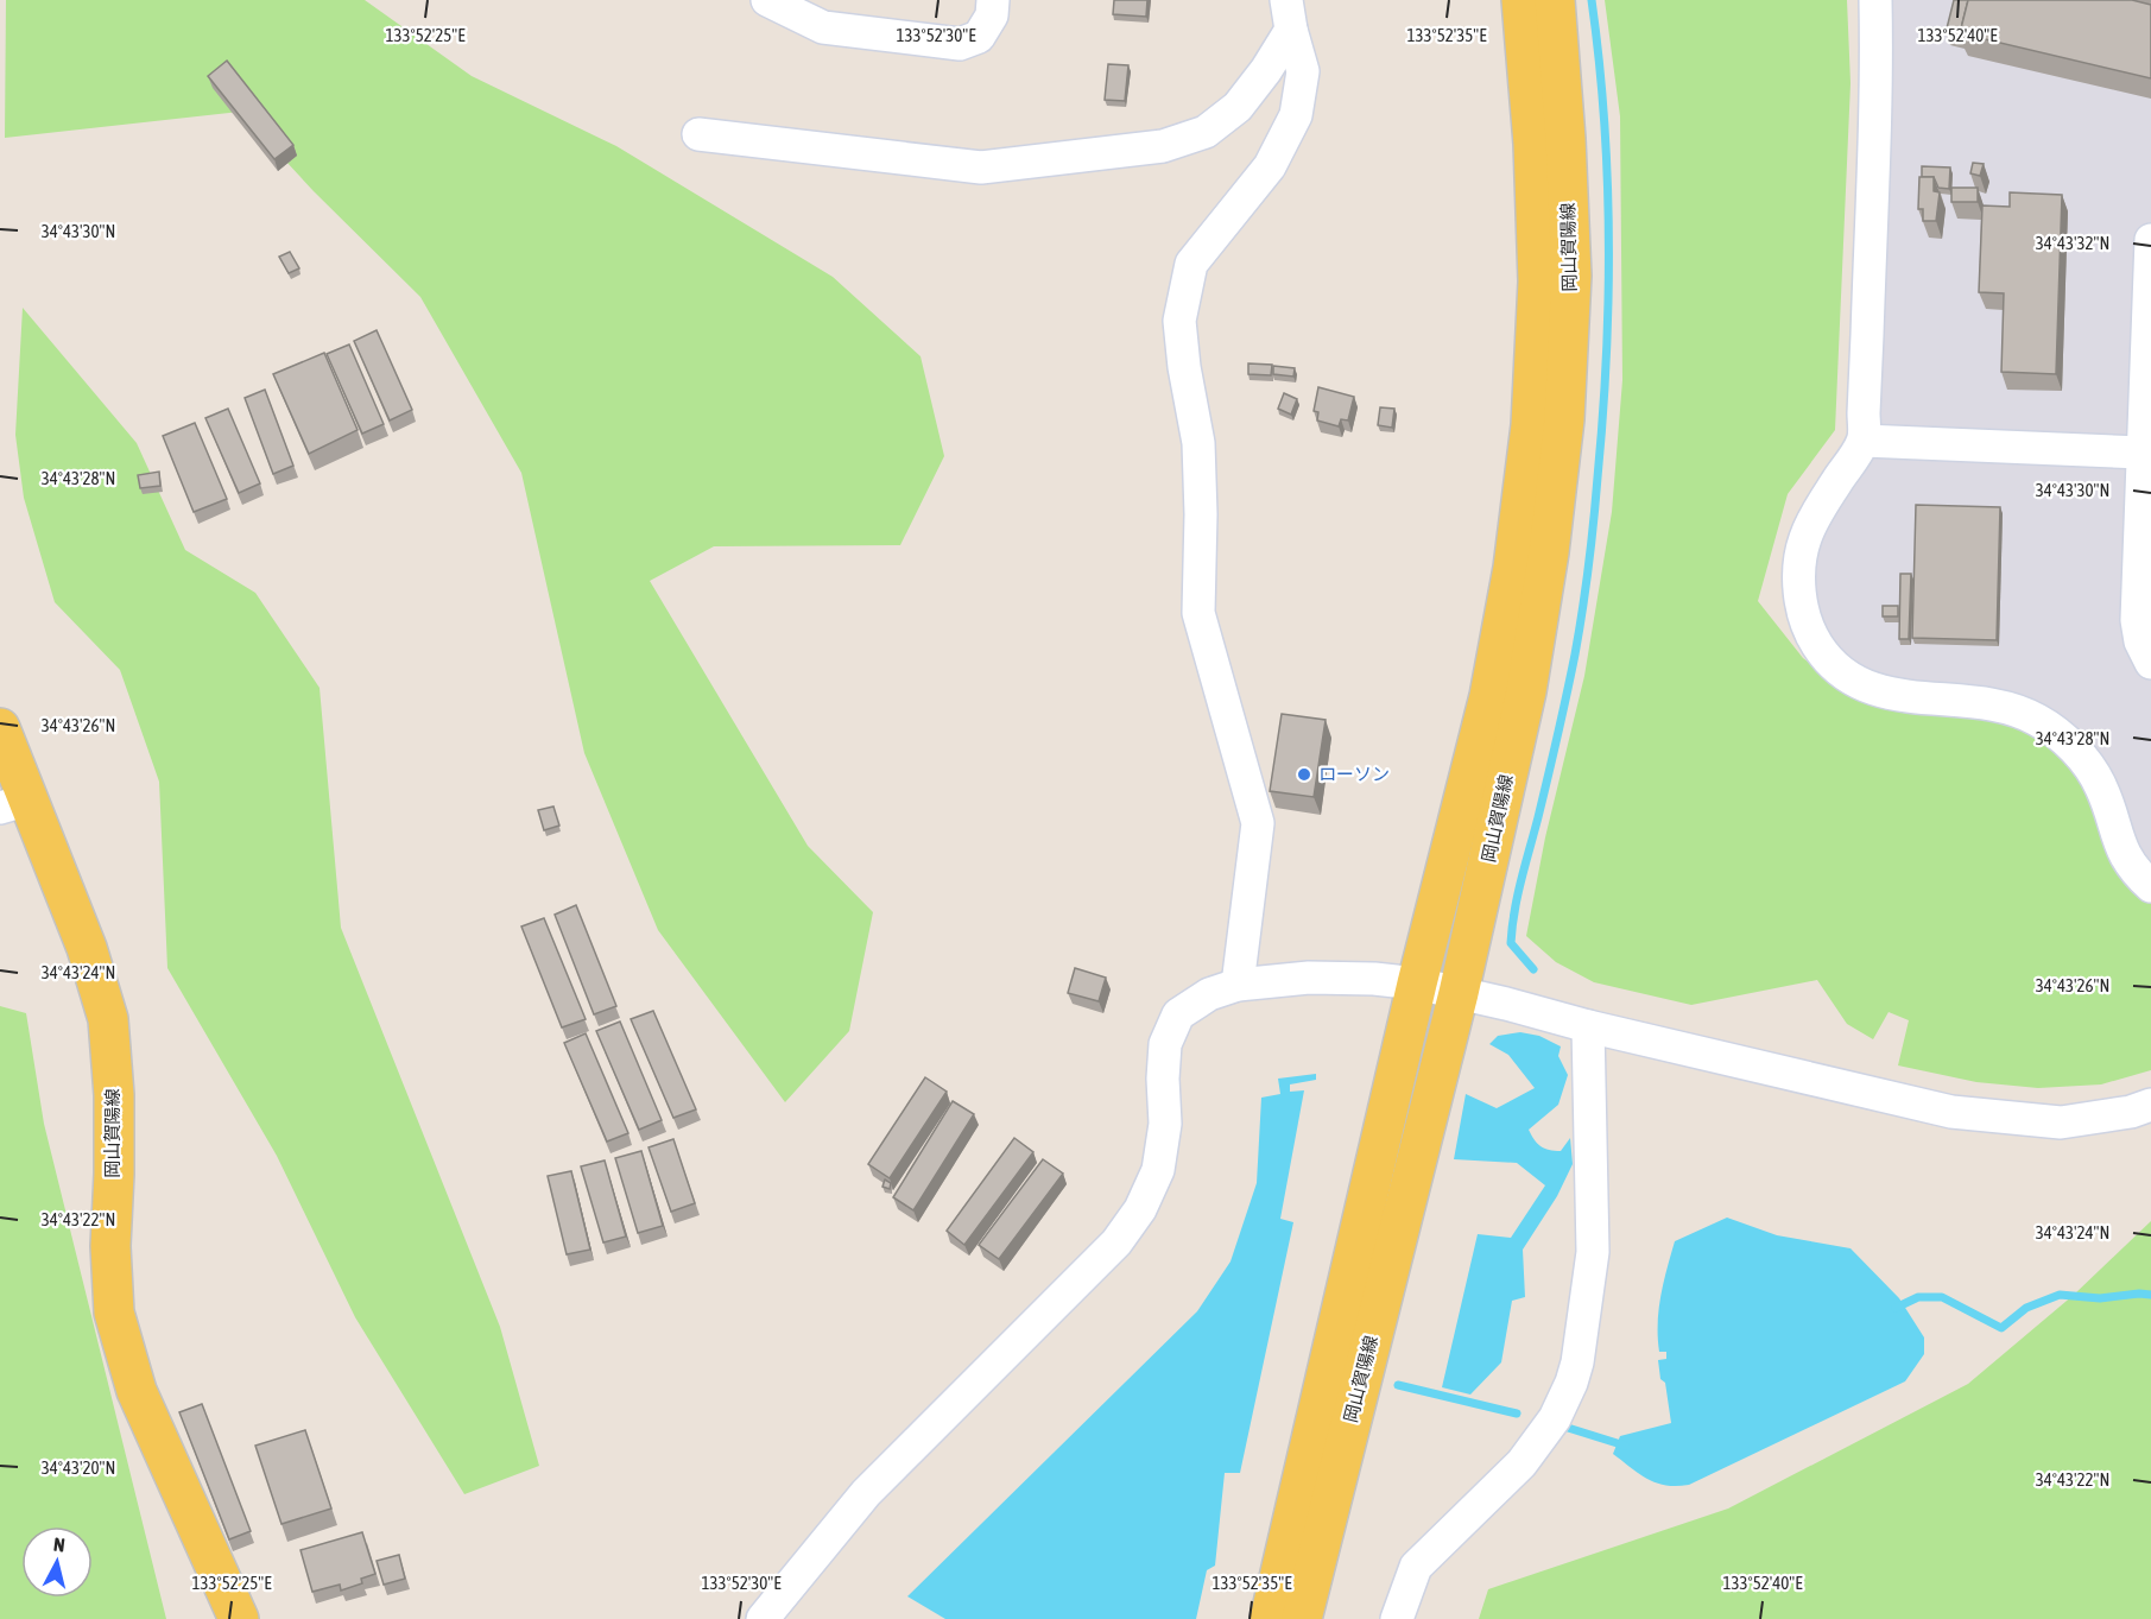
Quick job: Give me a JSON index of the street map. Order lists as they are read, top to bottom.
{
  "streets": {
    "main road": ["岡山賀陽線"]
  },
  "places": ["ローソン"],
  "north": "top",
  "coordinates": [
    "133°52'25\"E",
    "133°52'30\"E",
    "133°52'35\"E",
    "133°52'40\"E",
    "34°43'30\"N",
    "34°43'32\"N",
    "34°43'28\"N",
    "34°43'26\"N",
    "34°43'24\"N",
    "34°43'22\"N",
    "34°43'20\"N"
  ]
}
